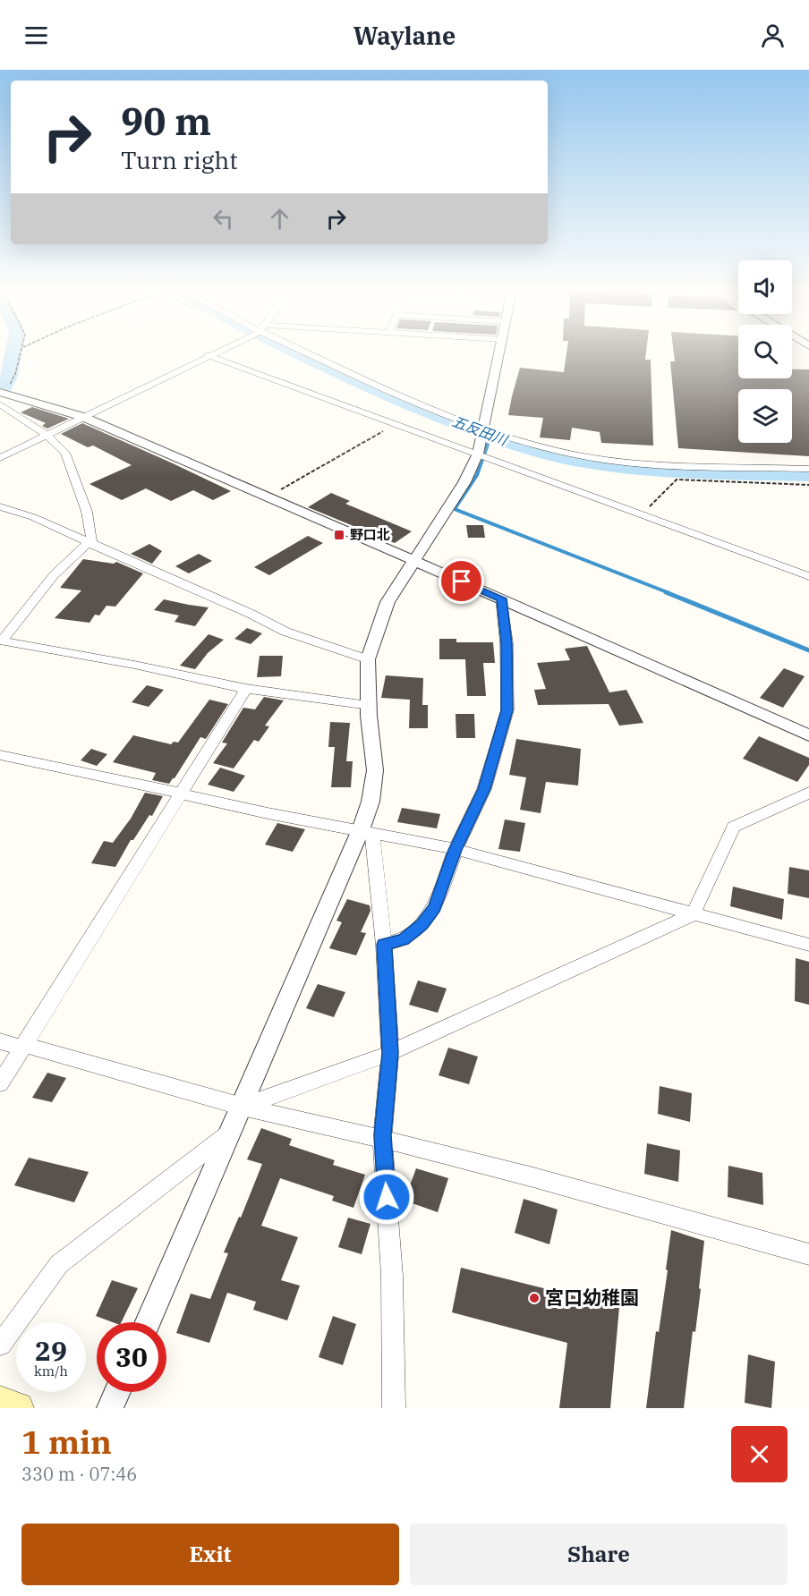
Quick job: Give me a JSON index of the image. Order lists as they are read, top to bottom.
{
  "water": ["五反田川"],
  "places": {
    "transit": ["野口北"],
    "other": ["宮口幼稚園"]
  },
  "page": {
    "header": "Waylane",
    "turn": ["90 m", "Turn right"],
    "speed": "29 km/h",
    "limit": "30",
    "heading": ["1 min", "330 m · 07:46"],
    "buttons": ["Exit", "Share"]
  }
}
